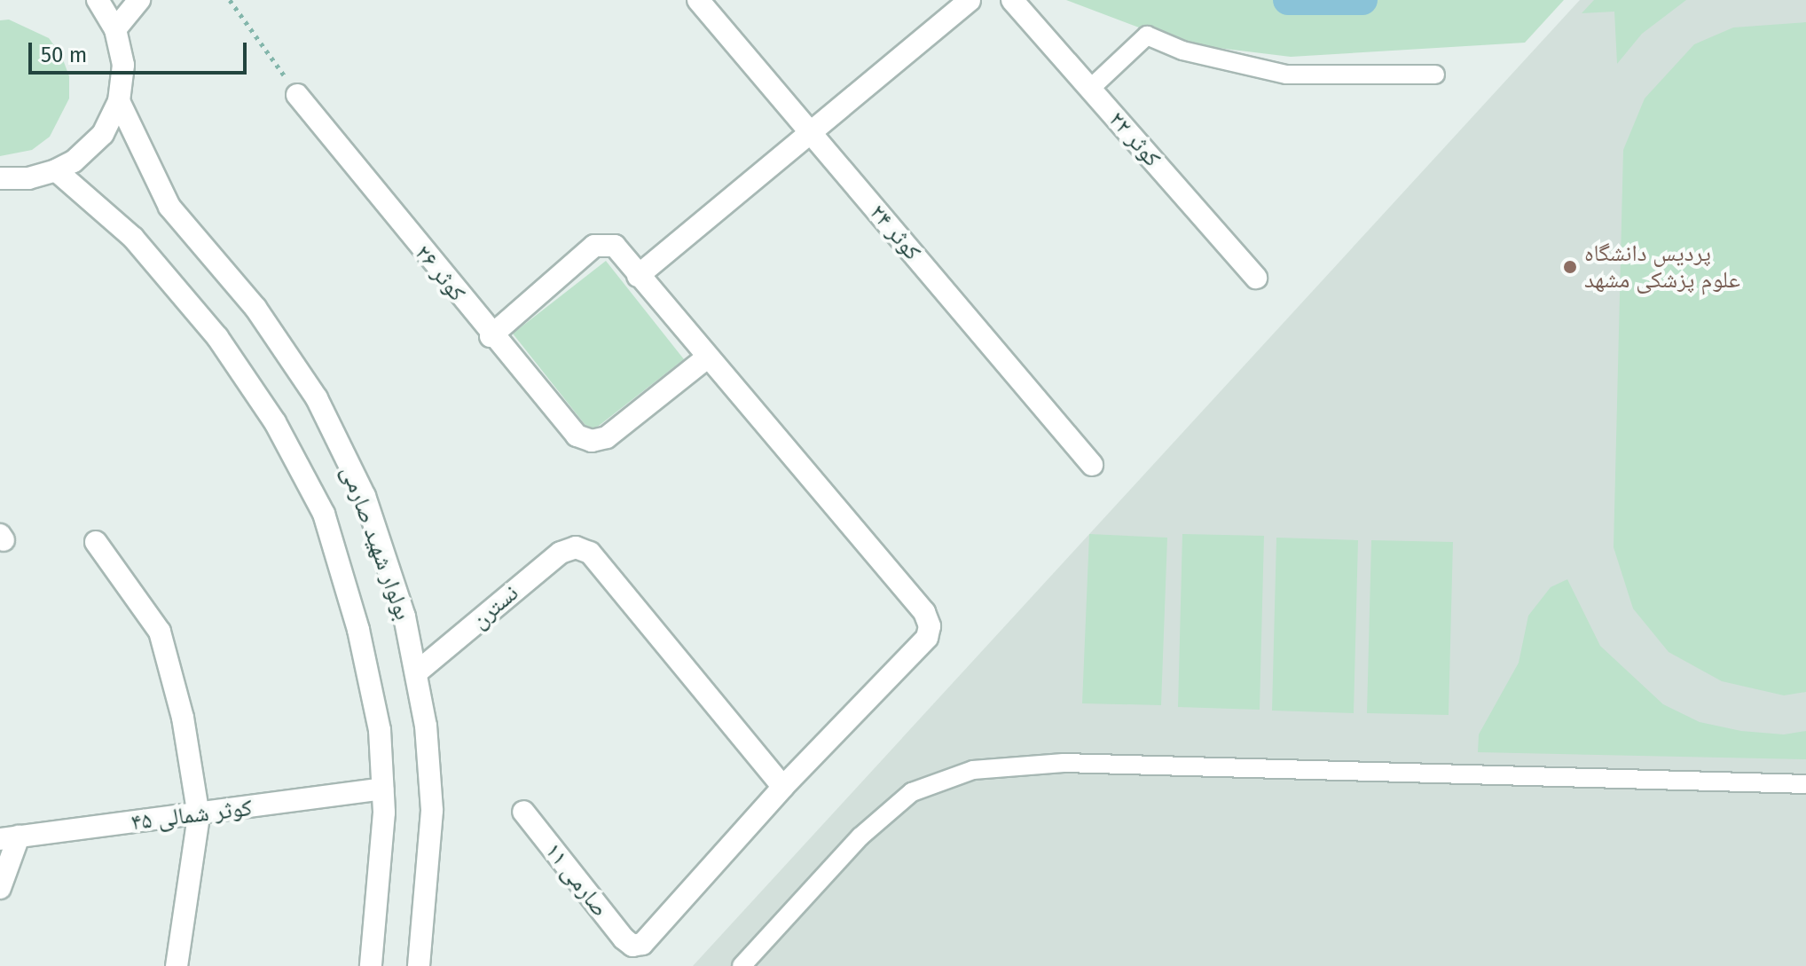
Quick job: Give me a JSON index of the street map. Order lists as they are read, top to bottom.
{
  "streets": {
    "street": [
      "کوثر ۲۲",
      "کوثر ۲۴",
      "کوثر ۲۶",
      "بولوار شهید صارمی",
      "نسترن",
      "کوثر شمالی ۴۵",
      "صارمی ۱۱"
    ]
  },
  "crossings": [
    ["بولوار شهید صارمی", "نسترن"],
    ["بولوار شهید صارمی", "کوثر شمالی ۴۵"],
    ["نسترن", "صارمی ۱۱"]
  ],
  "places": ["پردیس دانشگاه علوم پزشکی مشهد"],
  "scale_bar": "50 m"
}
